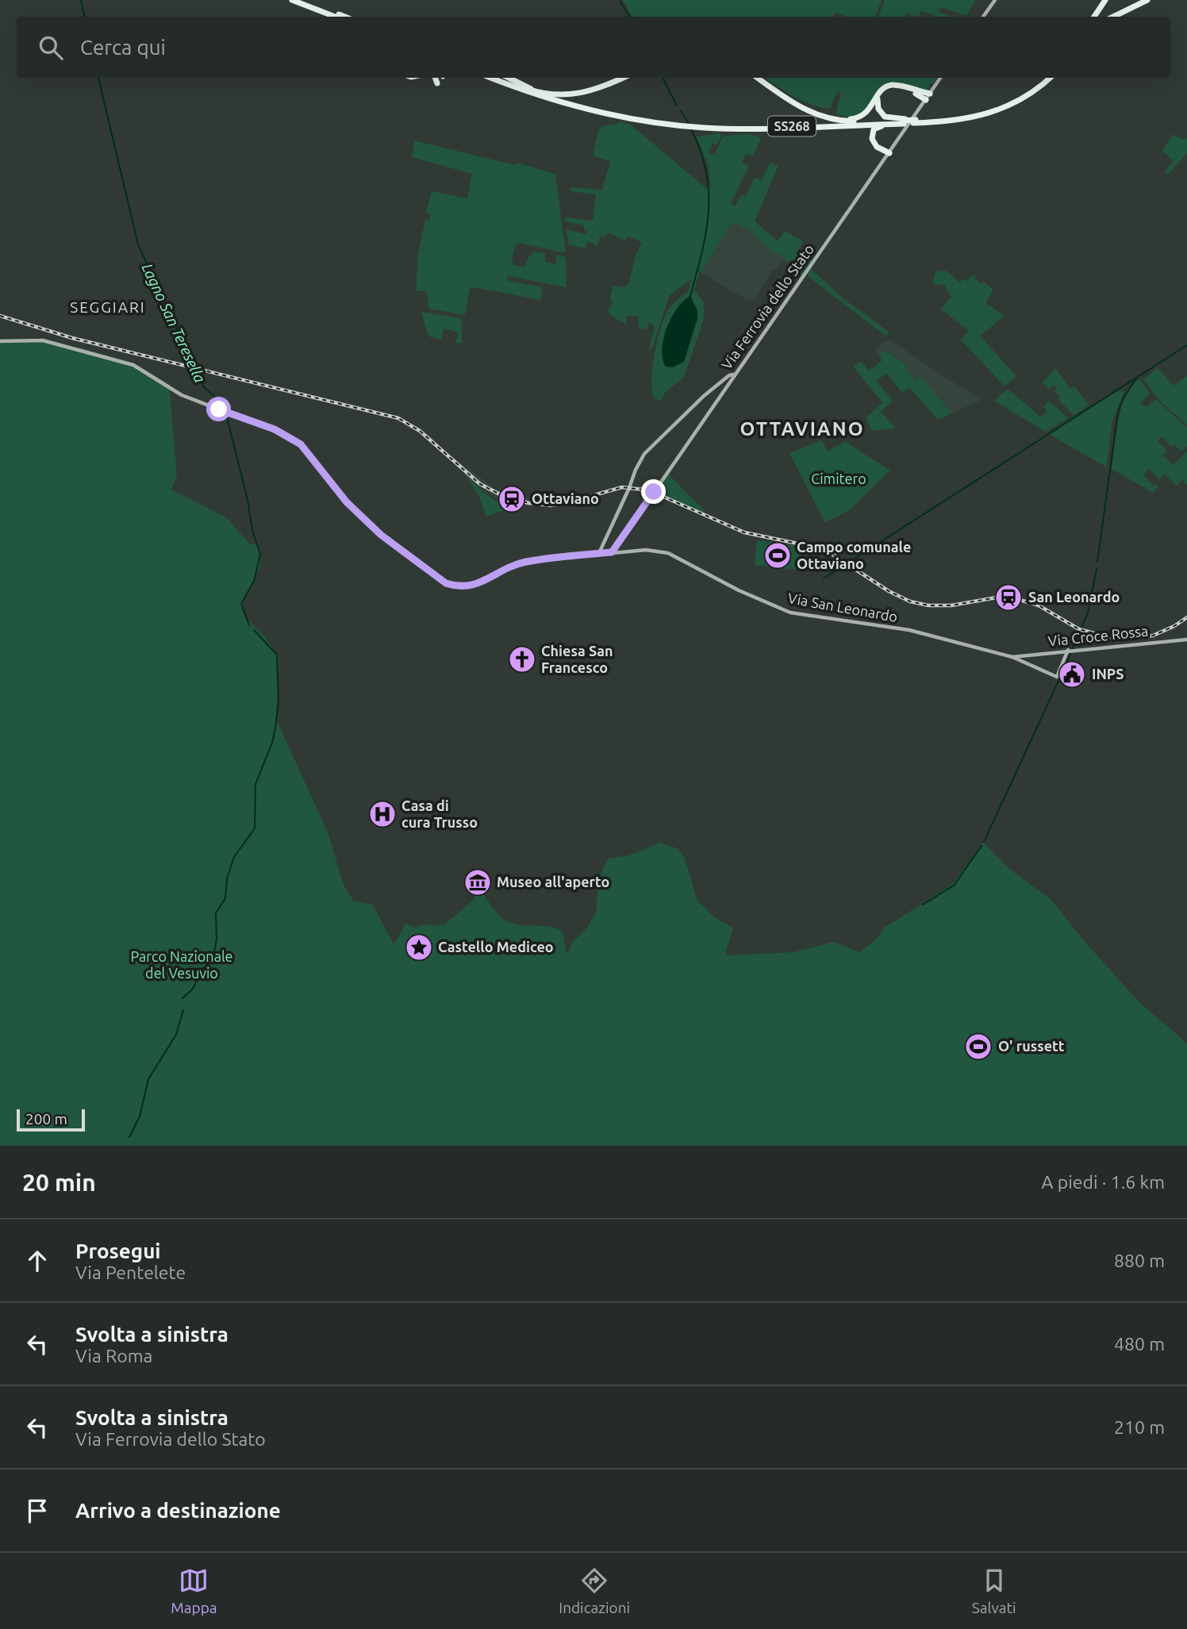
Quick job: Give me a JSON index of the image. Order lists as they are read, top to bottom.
{
  "streets": {
    "highway": ["SS268"],
    "main road": ["Via Ferrovia dello Stato", "Via San Leonardo", "Via Croce Rossa"]
  },
  "crossings": [
    ["Via Ferrovia dello Stato", "Via San Leonardo"],
    ["Via San Leonardo", "Via Croce Rossa"]
  ],
  "districts": ["SEGGIARI", "OTTAVIANO"],
  "water": ["Lagno San Teresella"],
  "parks": ["Cimitero", "Parco Nazionale del Vesuvio"],
  "places": {
    "station": ["Ottaviano", "San Leonardo"],
    "sports": ["Campo comunale Ottaviano", "O' russett"],
    "church": ["Chiesa San Francesco"],
    "public building": ["INPS"],
    "hospital": ["Casa di cura Trusso"],
    "museum": ["Museo all'aperto"],
    "place": ["Castello Mediceo"]
  },
  "scale_bar": "200 m",
  "page": {
    "search": "Cerca qui",
    "scale": "200 m",
    "heading": ["20 min", "A piedi · 1.6 km"],
    "list": [
      ["Prosegui", "Via Pentelete", "880 m"],
      ["Svolta a sinistra", "Via Roma", "480 m"],
      ["Svolta a sinistra", "Via Ferrovia dello Stato", "210 m"],
      "Arrivo a destinazione"
    ],
    "nav": ["Mappa", "Indicazioni", "Salvati"]
  }
}
